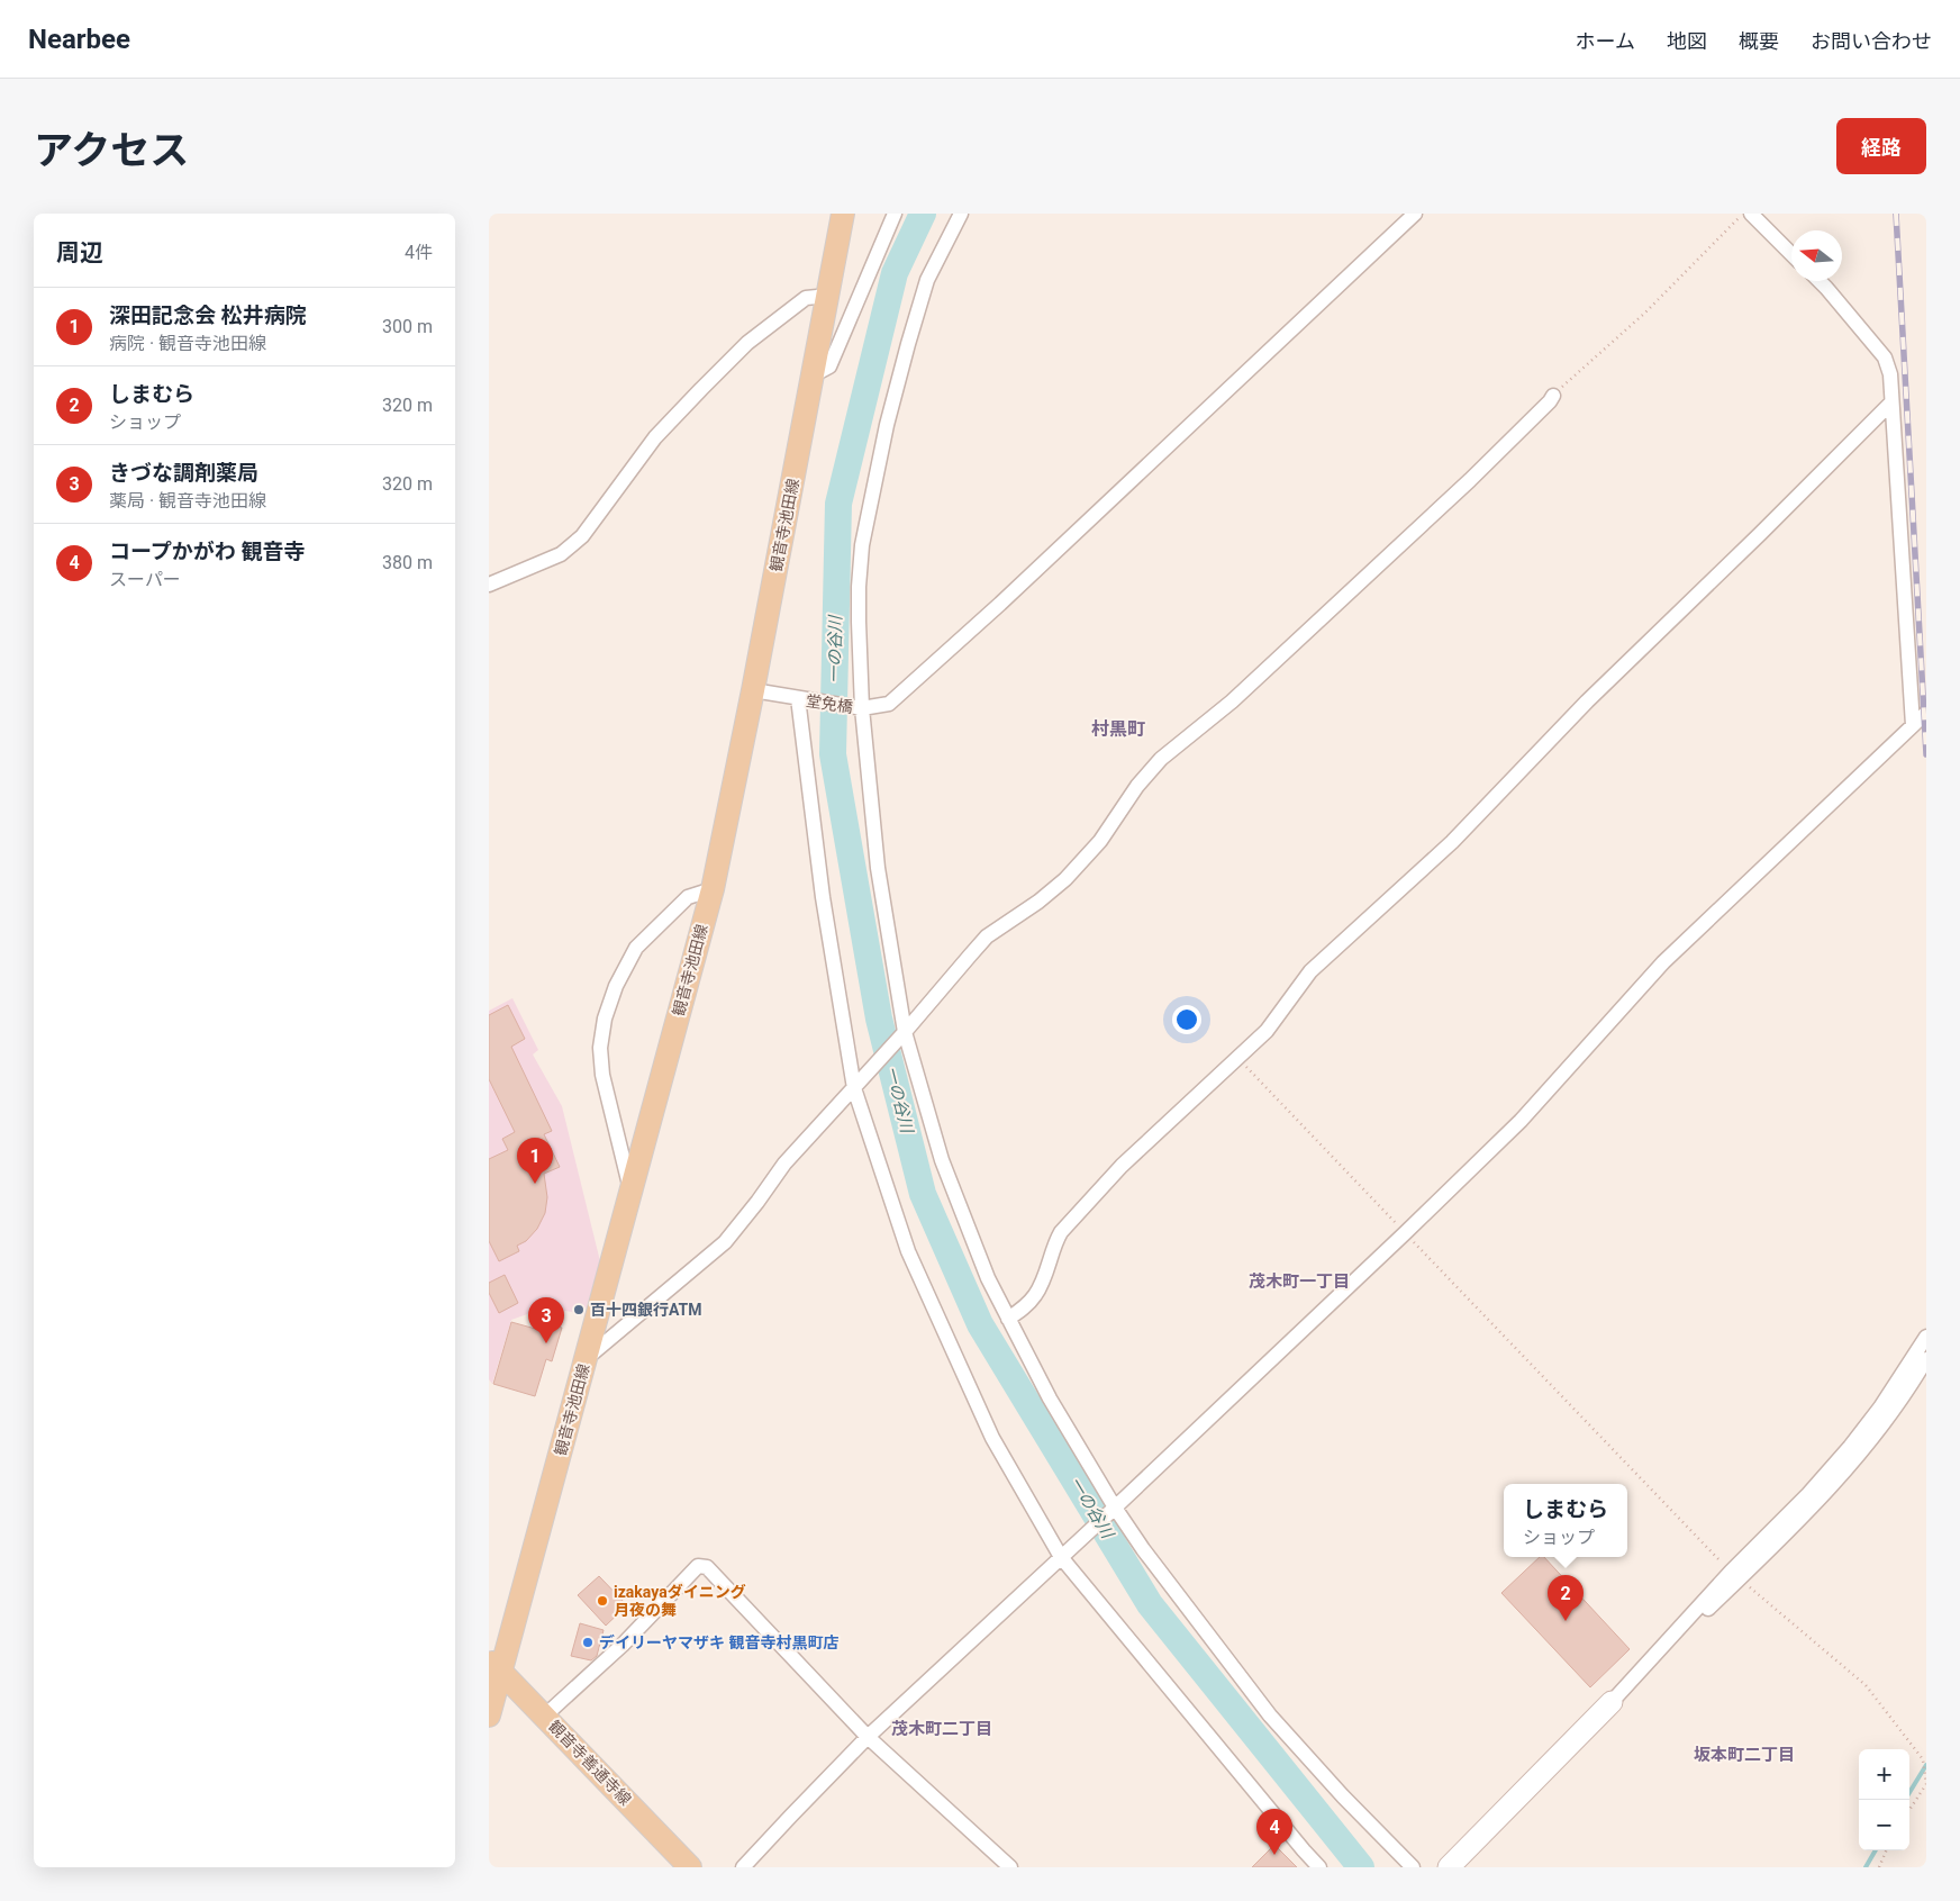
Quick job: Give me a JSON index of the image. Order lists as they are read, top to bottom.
{
  "streets": {
    "main road": ["観音寺池田線", "観音寺善通寺線"],
    "street": ["堂免橋"]
  },
  "crossings": [
    ["観音寺池田線", "堂免橋"],
    ["観音寺池田線", "観音寺善通寺線"]
  ],
  "districts": [
    "村黒町",
    "茂木町一丁目",
    "茂木町二丁目",
    "坂本町二丁目"
  ],
  "water": ["一の谷川"],
  "places": ["百十四銀行ATM", "izakayaダイニング 月夜の舞", "デイリーヤマザキ 観音寺村黒町店"],
  "north": "left",
  "page": {
    "header": "Nearbee",
    "nav": [
      "ホーム",
      "地図",
      "概要",
      "お問い合わせ"
    ],
    "title": "アクセス",
    "buttons": "経路",
    "heading": ["周辺", "4件"],
    "list": [
      {
        "mark": "1",
        "name": "深田記念会 松井病院",
        "note": "病院 · 観音寺池田線",
        "value": "300 m"
      },
      {
        "mark": "2",
        "name": "しまむら",
        "note": "ショップ",
        "value": "320 m"
      },
      {
        "mark": "3",
        "name": "きづな調剤薬局",
        "note": "薬局 · 観音寺池田線",
        "value": "320 m"
      },
      {
        "mark": "4",
        "name": "コープかがわ 観音寺",
        "note": "スーパー",
        "value": "380 m"
      }
    ],
    "pins": [
      "1",
      "3",
      "2",
      "4"
    ],
    "popup": ["しまむら", "ショップ"],
    "map_buttons": ["+", "−"]
  }
}
